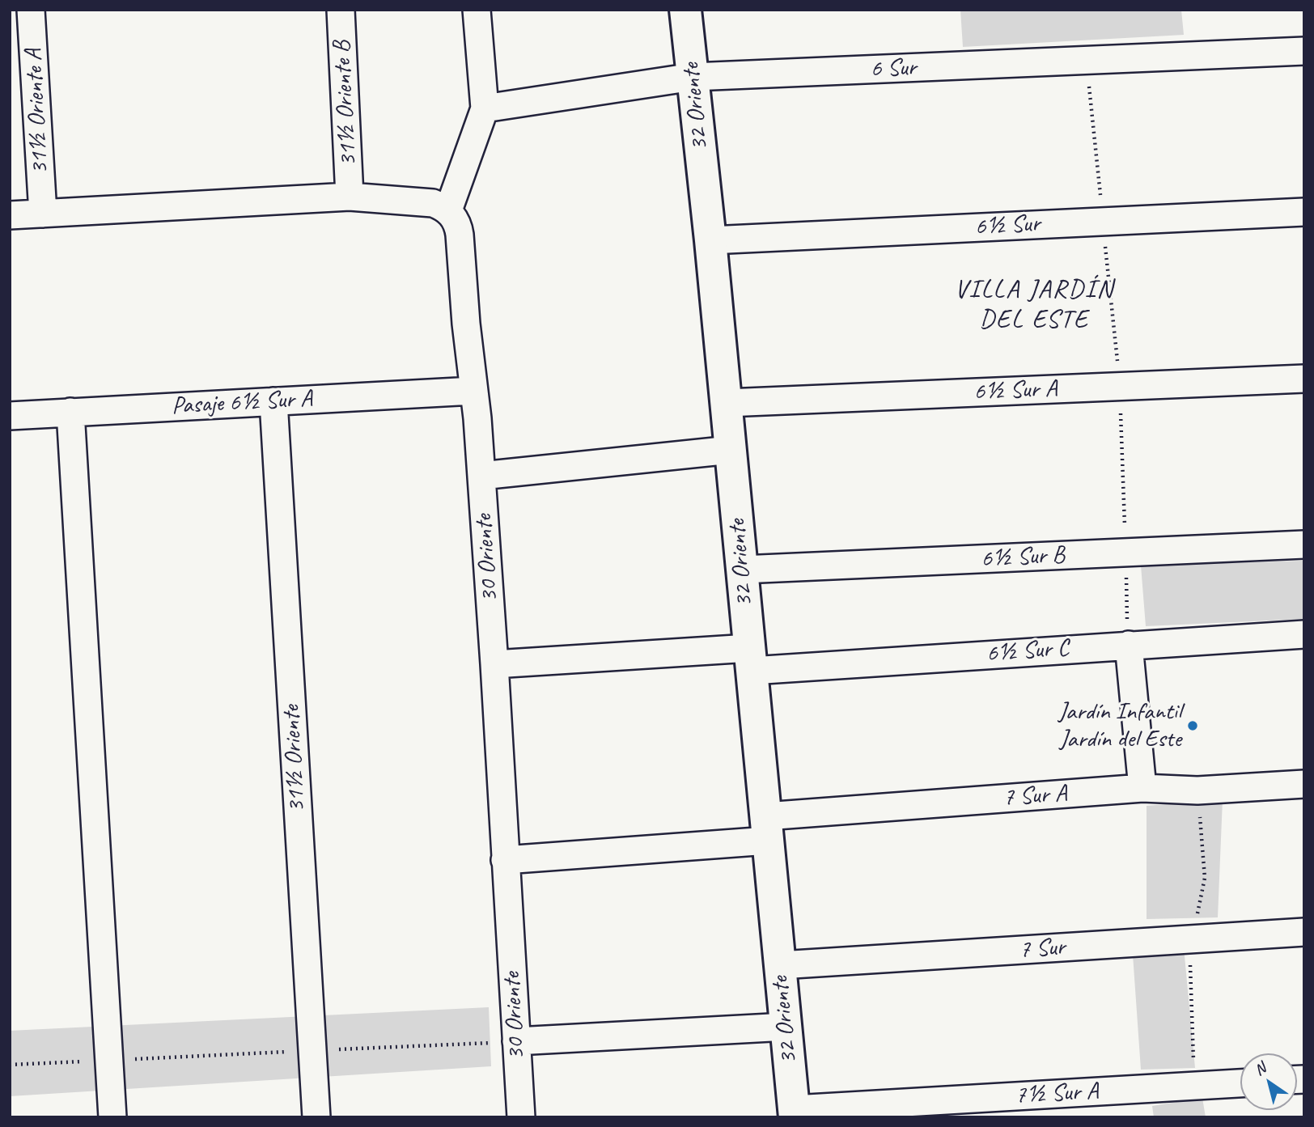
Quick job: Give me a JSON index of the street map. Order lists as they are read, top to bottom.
{
  "streets": {
    "street": [
      "6 Sur",
      "31½ Oriente B",
      "32 Oriente",
      "31½ Oriente A",
      "6½ Sur",
      "6½ Sur A",
      "Pasaje 6½ Sur A",
      "6½ Sur B",
      "30 Oriente",
      "6½ Sur C",
      "31½ Oriente",
      "7 Sur A",
      "7 Sur",
      "7½ Sur A"
    ]
  },
  "crossings": [
    ["6 Sur", "32 Oriente"],
    ["32 Oriente", "6½ Sur"],
    ["32 Oriente", "6½ Sur A"],
    ["32 Oriente", "6½ Sur B"],
    ["32 Oriente", "6½ Sur C"],
    ["32 Oriente", "7 Sur A"],
    ["32 Oriente", "7 Sur"],
    ["32 Oriente", "7½ Sur A"],
    ["Pasaje 6½ Sur A", "30 Oriente"],
    ["Pasaje 6½ Sur A", "31½ Oriente"],
    ["30 Oriente", "6½ Sur C"],
    ["30 Oriente", "7 Sur A"]
  ],
  "districts": ["VILLA JARDÍN DEL ESTE"],
  "places": ["Jardín Infantil Jardín del Este"],
  "north": "top left"
}
